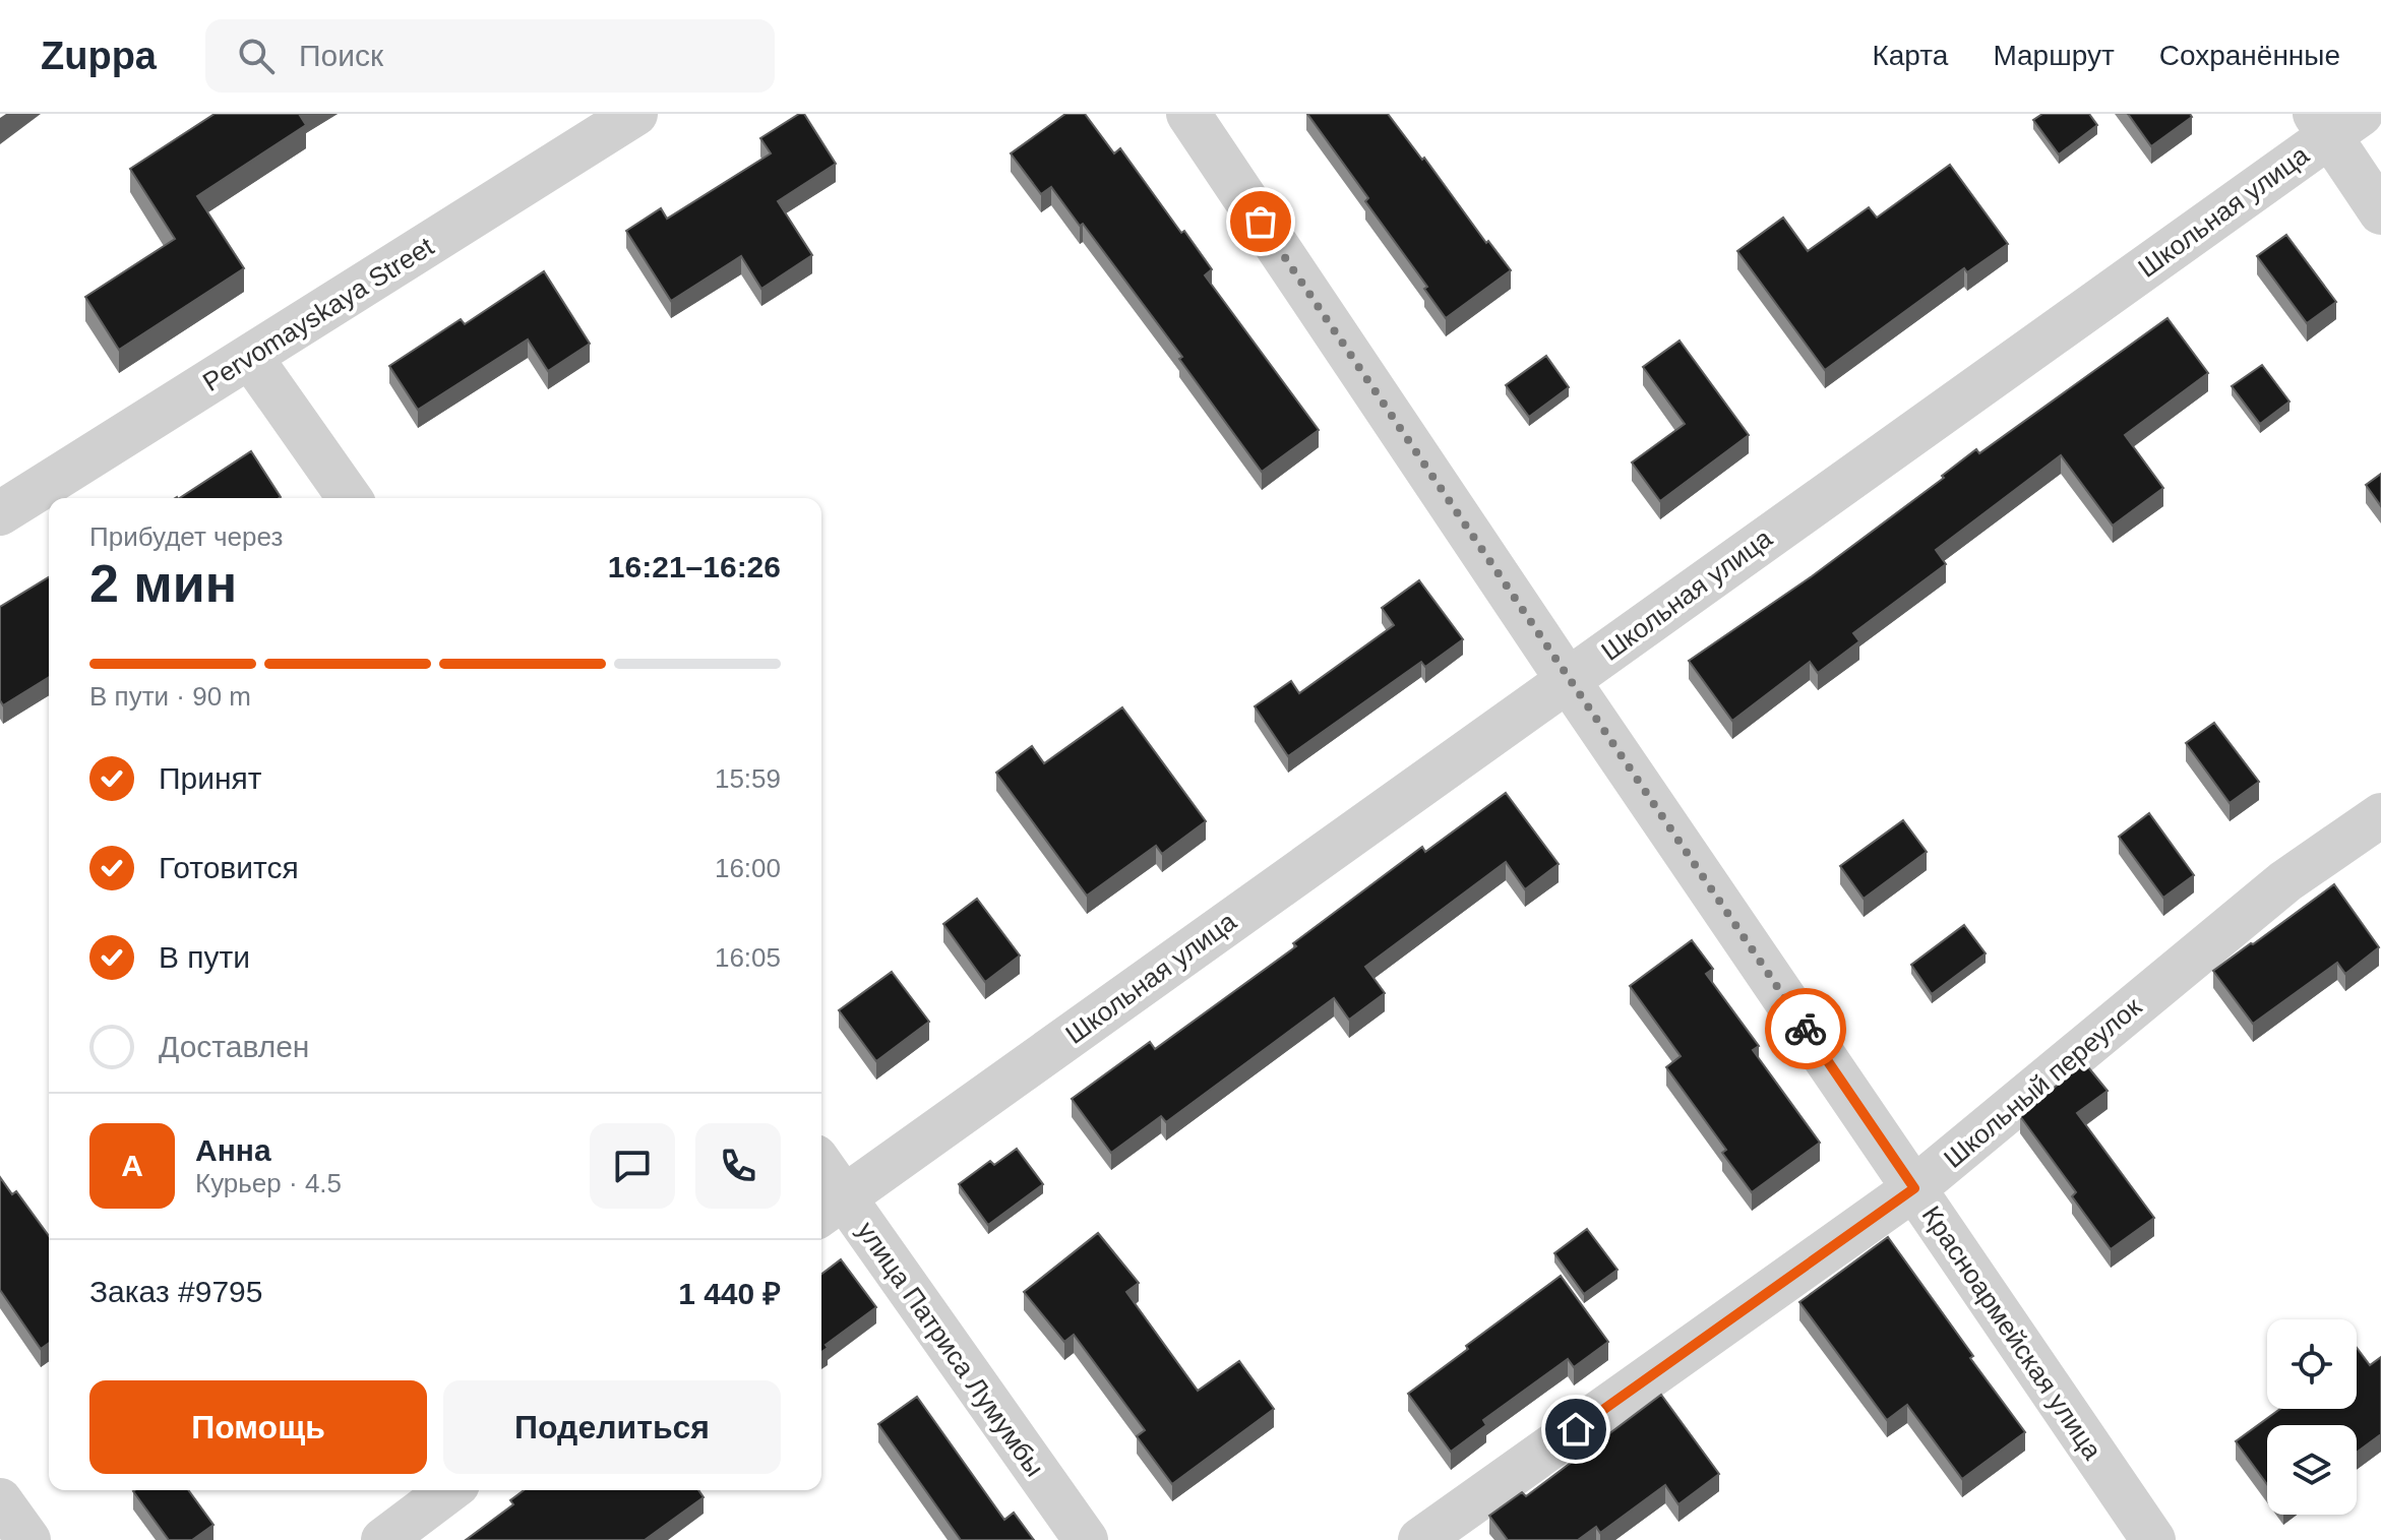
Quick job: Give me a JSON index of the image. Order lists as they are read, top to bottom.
{
  "streets": {
    "street": [
      "Школьная улица",
      "Pervomayskaya Street",
      "Школьный переулок",
      "Красноармейская улица",
      "улица Патриса Лумумбы"
    ]
  },
  "crossings": [
    ["Школьная улица", "Красноармейская улица"],
    ["Школьная улица", "улица Патриса Лумумбы"],
    ["Школьный переулок", "Красноармейская улица"]
  ],
  "page": {
    "header": "Zuppa",
    "search": "Поиск",
    "nav": ["Карта", "Маршрут", "Сохранённые"],
    "heading": ["2 мин", "Прибудет через", "16:21–16:26"],
    "panel": [
      "Анна",
      "Курьер · 4.5",
      "Заказ #9795",
      "1 440 ₽"
    ],
    "bar": "В пути · 90 m",
    "list": [
      ["Принят", "15:59"],
      ["Готовится", "16:00"],
      ["В пути", "16:05"],
      "Доставлен"
    ],
    "round": "А",
    "buttons": ["Помощь", "Поделиться"]
  }
}
